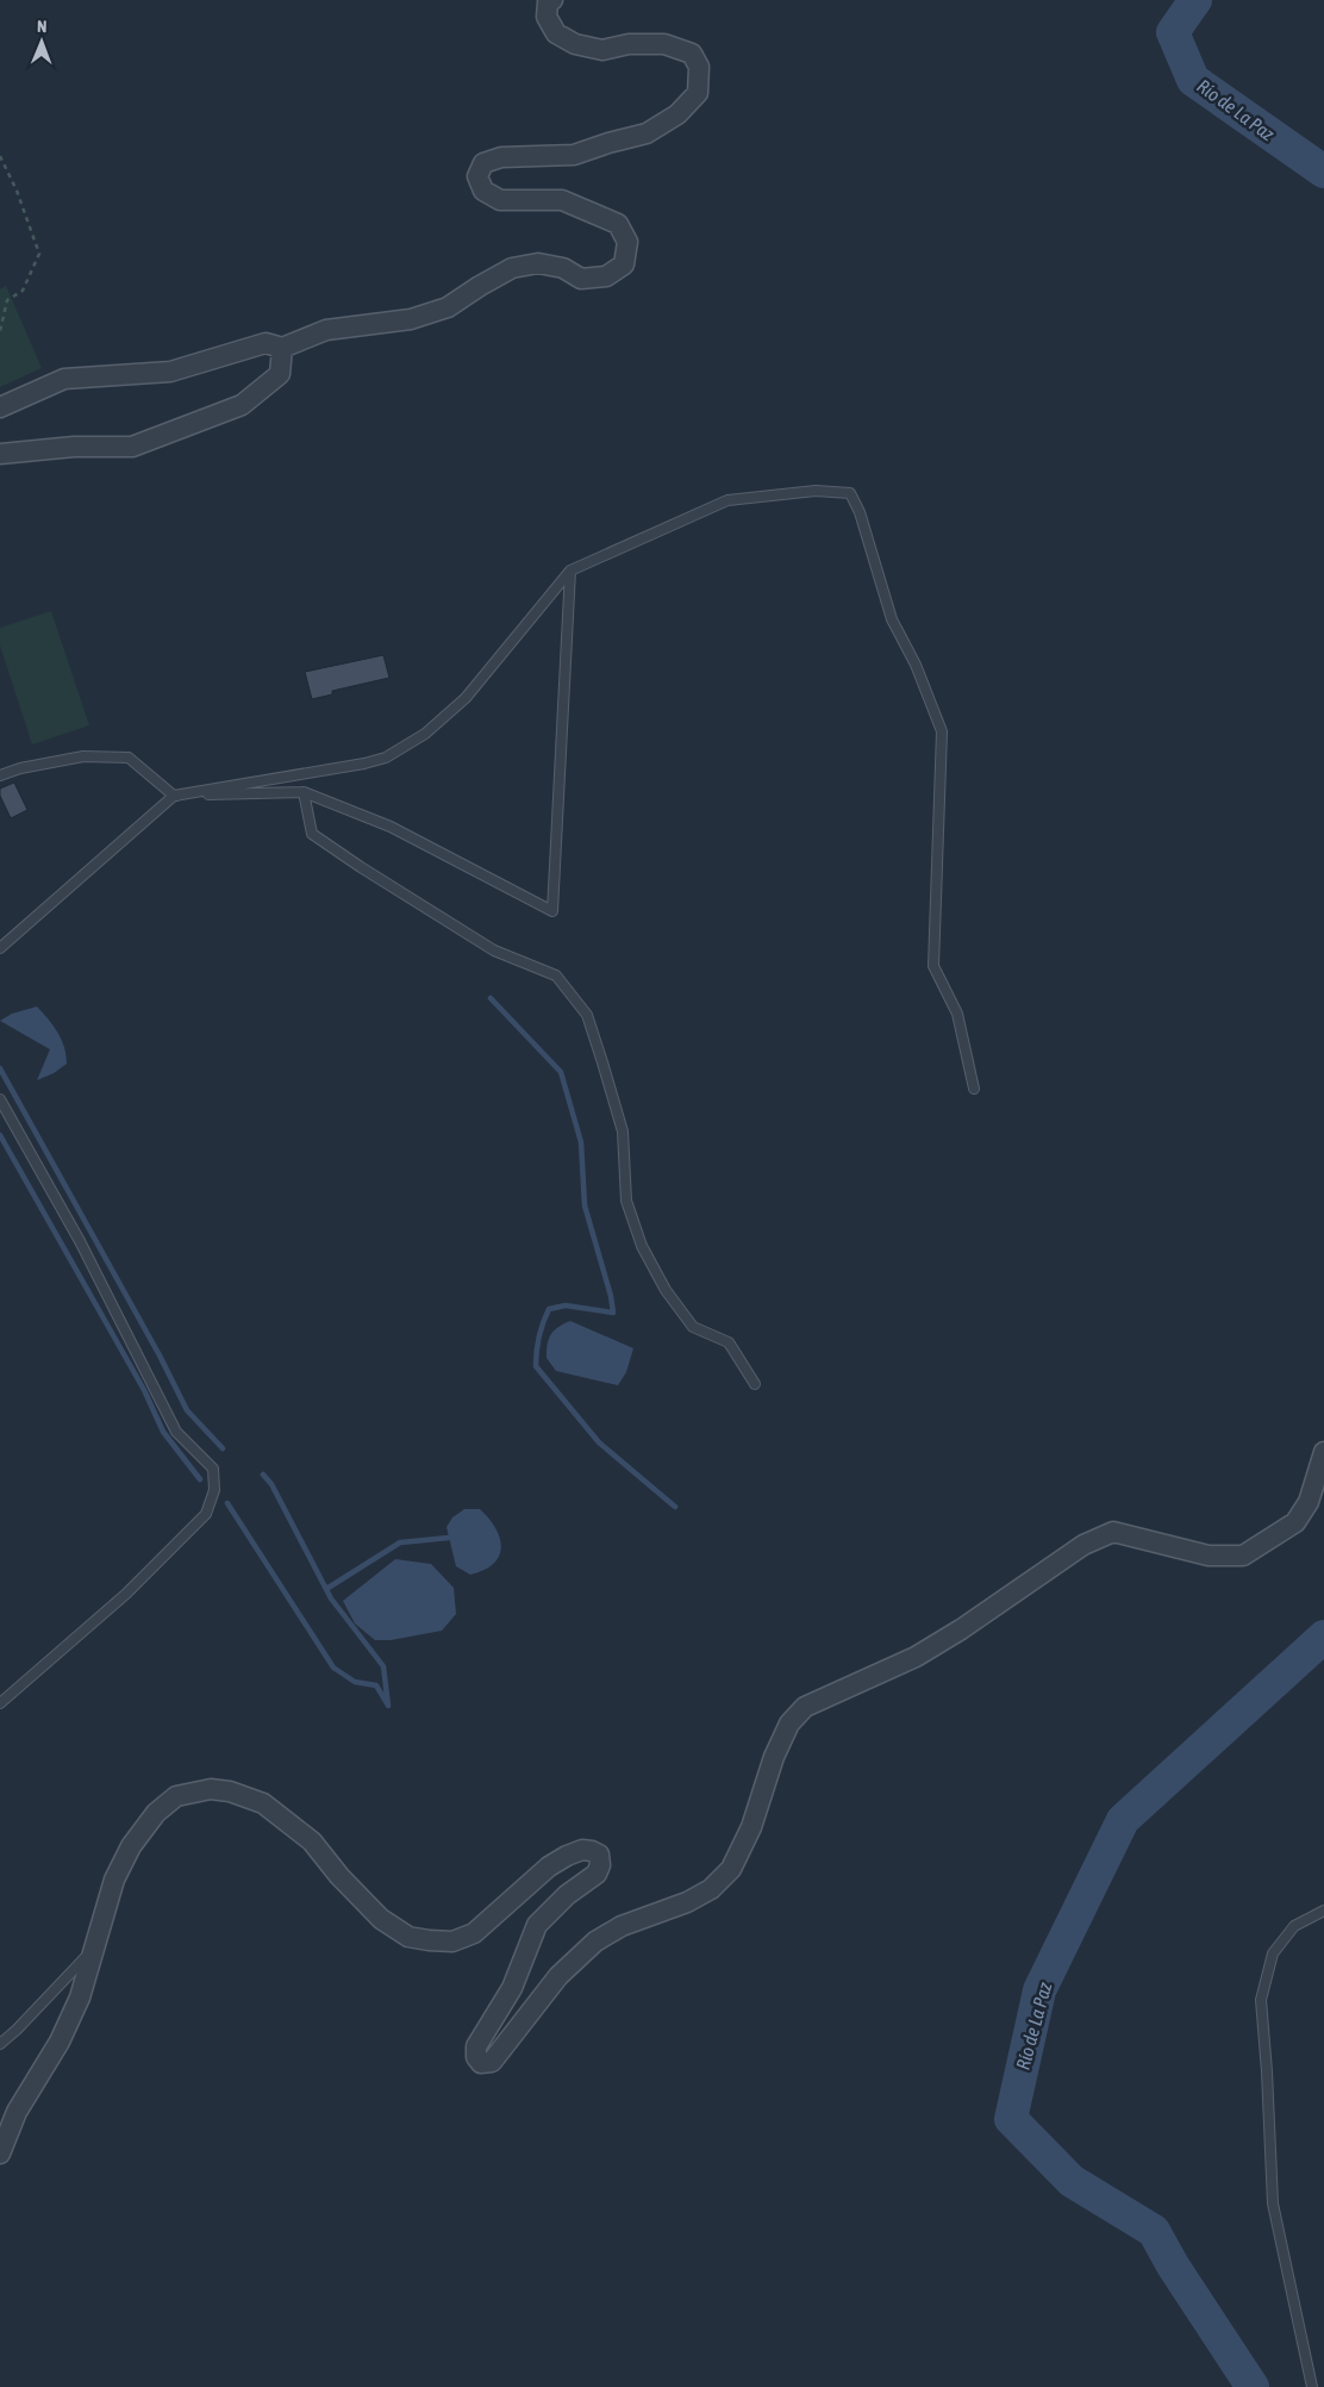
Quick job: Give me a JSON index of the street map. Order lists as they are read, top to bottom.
{
  "water": ["Río de La Paz"],
  "north": "top"
}
